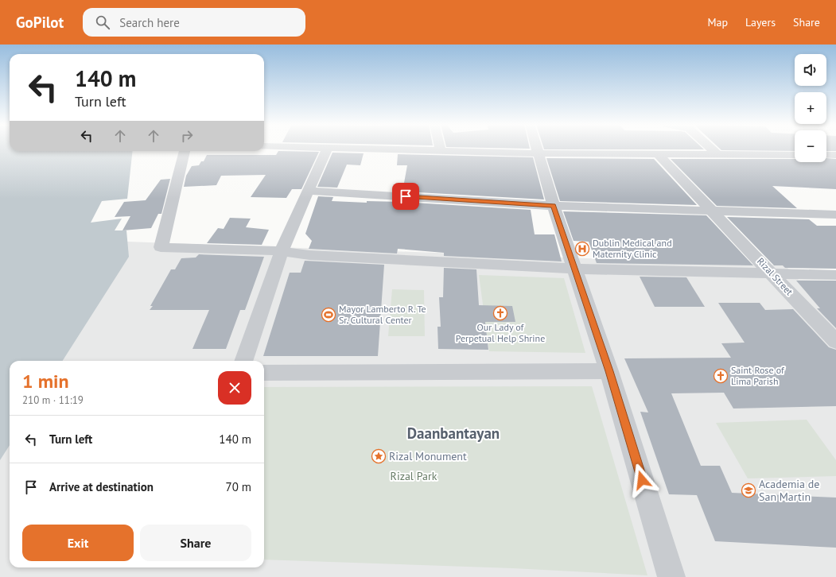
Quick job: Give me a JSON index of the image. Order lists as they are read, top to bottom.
{
  "streets": {
    "street": ["Rizal Street"]
  },
  "districts": ["Daanbantayan"],
  "parks": ["Rizal Park"],
  "places": {
    "hospital": ["Dublin Medical and Maternity Clinic"],
    "church": ["Our Lady of Perpetual Help Shrine", "Saint Rose of Lima Parish"],
    "sports": ["Mayor Lamberto R. Te Sr. Cultural Center"],
    "place": ["Rizal Monument"],
    "school or university": ["Academia de San Martin"]
  },
  "page": {
    "header": "GoPilot",
    "search": "Search here",
    "nav": ["Map", "Layers", "Share"],
    "map_buttons": ["+", "−"],
    "turn": ["140 m", "Turn left"],
    "heading": ["1 min", "210 m · 11:19"],
    "list": [
      {
        "name": "Turn left",
        "value": "140 m"
      },
      {
        "name": "Arrive at destination",
        "value": "70 m"
      }
    ],
    "buttons": ["Exit", "Share"]
  }
}
